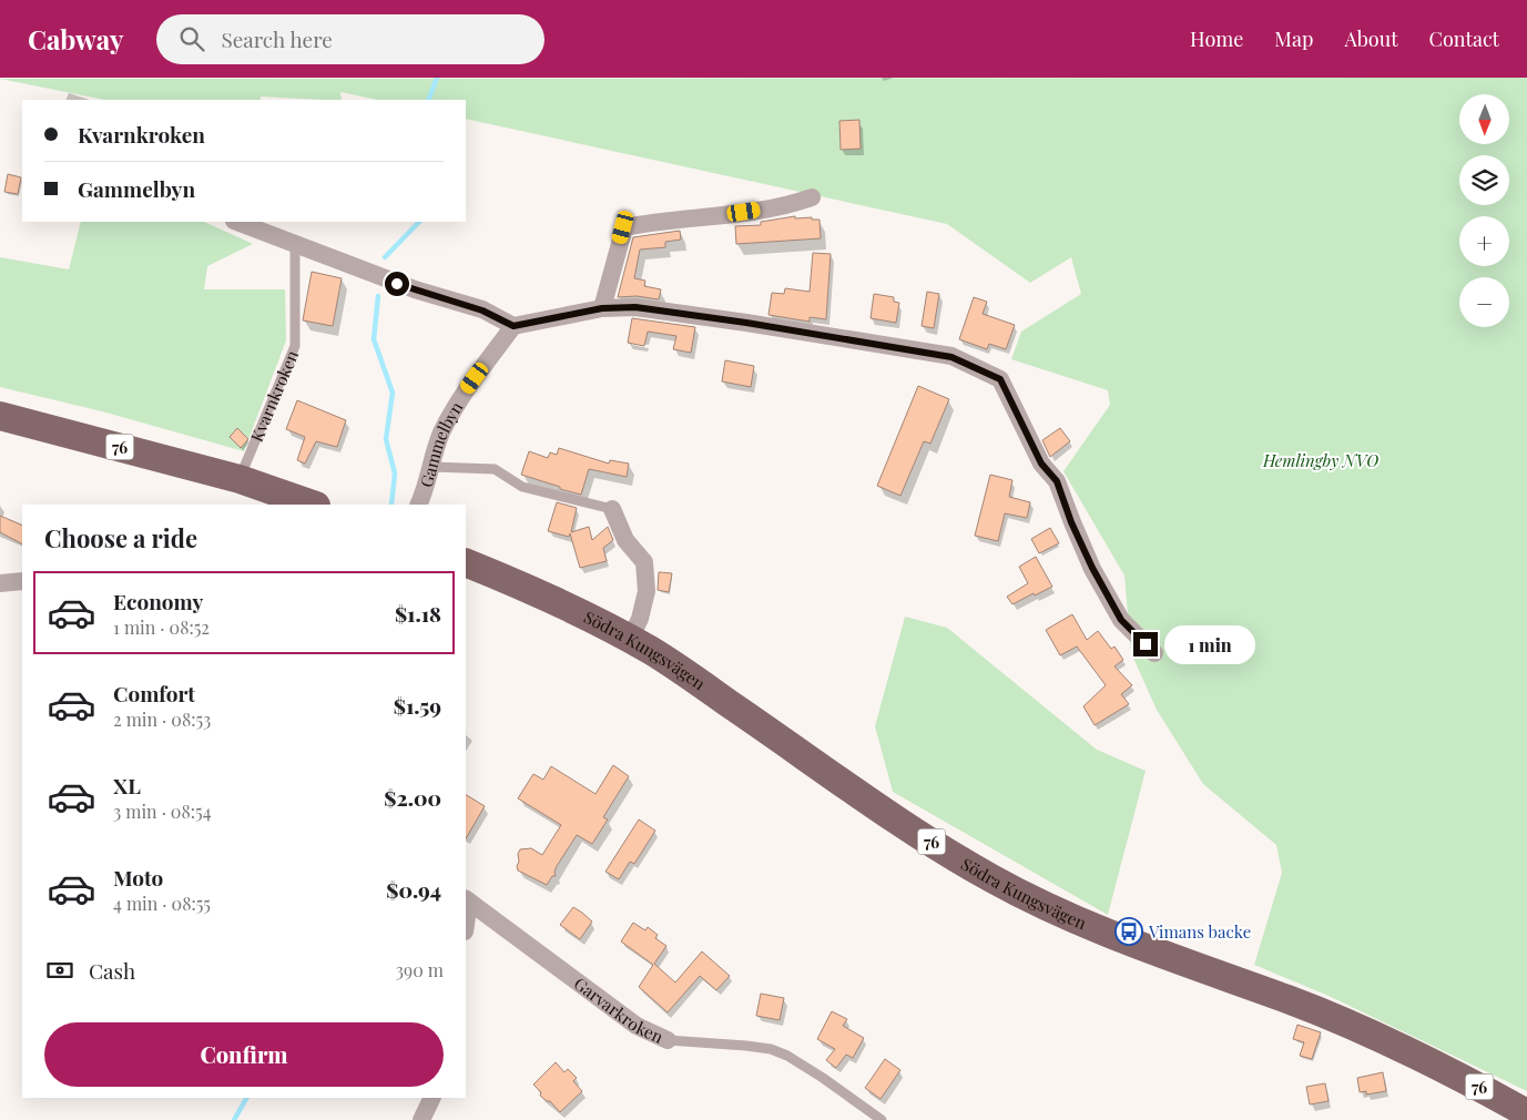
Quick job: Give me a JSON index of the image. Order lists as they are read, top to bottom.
{
  "streets": {
    "main road": ["76", "Södra Kungsvägen"],
    "street": ["Gammelbyn", "Garvarkroken"],
    "lane": ["Kvarnkroken"]
  },
  "crossings": [
    ["Kvarnkroken", "76"]
  ],
  "parks": ["Hemlingby NVO"],
  "places": {
    "bus stop": ["Vimans backe"]
  },
  "north": "bottom",
  "page": {
    "header": "Cabway",
    "search": "Search here",
    "nav": [
      "Home",
      "Map",
      "About",
      "Contact"
    ],
    "map_buttons": ["+", "−"],
    "banner": ["Kvarnkroken", "Gammelbyn"],
    "heading": "Choose a ride",
    "list": [
      {
        "name": "Economy",
        "note": "1 min · 08:52",
        "value": "$1.18"
      },
      {
        "name": "Comfort",
        "note": "2 min · 08:53",
        "value": "$1.59"
      },
      {
        "name": "XL",
        "note": "3 min · 08:54",
        "value": "$2.00"
      },
      {
        "name": "Moto",
        "note": "4 min · 08:55",
        "value": "$0.94"
      }
    ],
    "bubble": "1 min",
    "pay": ["Cash", "390 m"],
    "buttons": "Confirm"
  }
}
